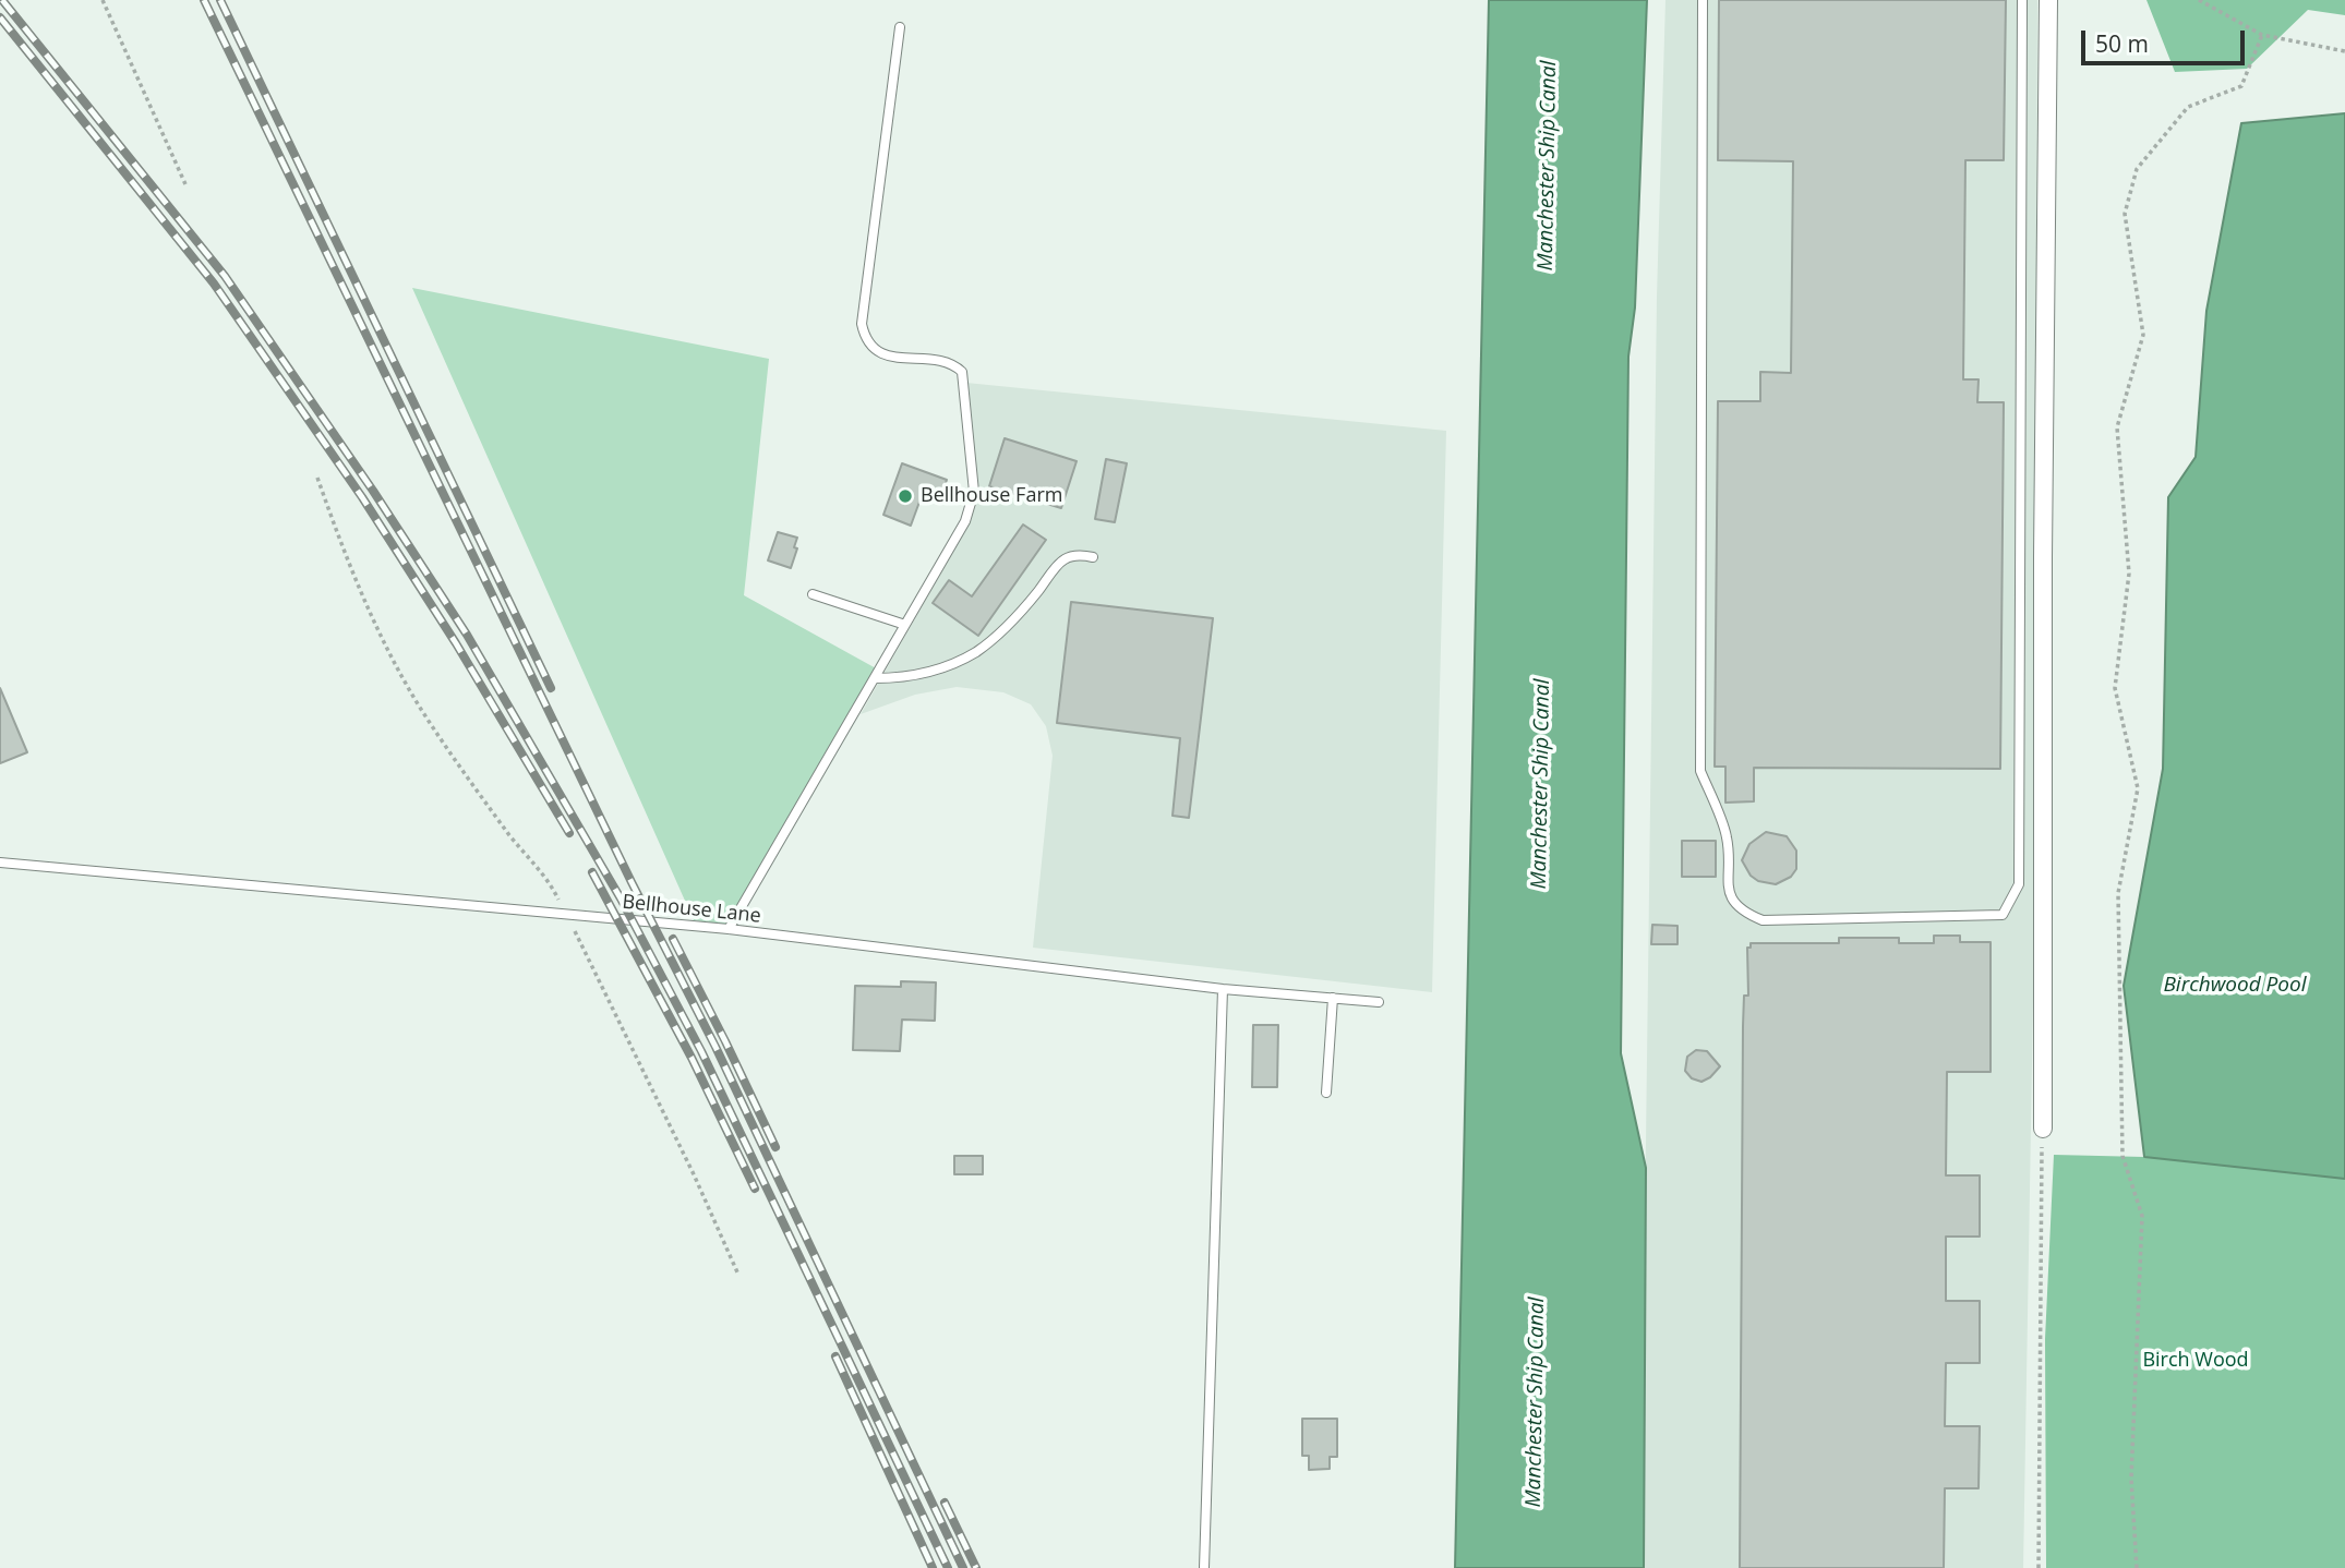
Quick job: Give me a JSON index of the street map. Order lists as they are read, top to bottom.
{
  "streets": {
    "lane": ["Bellhouse Lane"]
  },
  "water": ["Manchester Ship Canal", "Birchwood Pool"],
  "parks": ["Birch Wood"],
  "places": ["Bellhouse Farm"],
  "scale_bar": "50 m"
}
